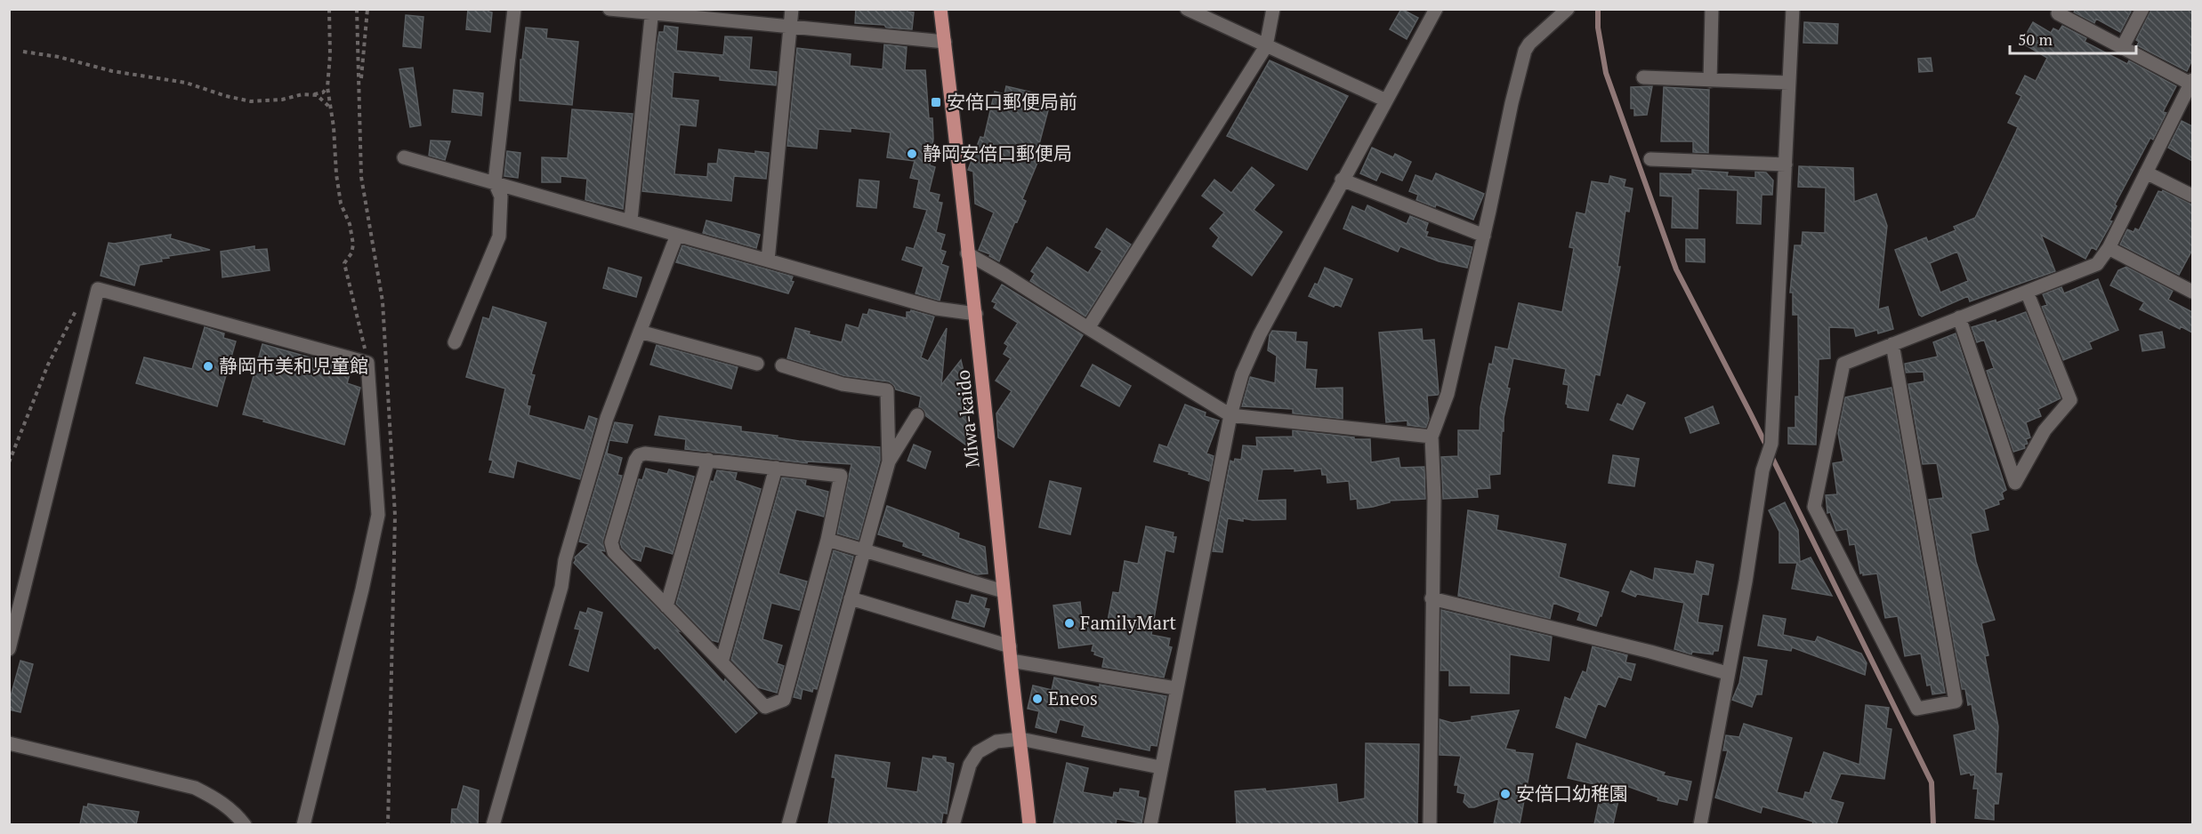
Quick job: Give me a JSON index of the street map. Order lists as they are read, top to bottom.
{
  "streets": {
    "main road": ["Miwa-kaido"]
  },
  "places": {
    "transit": ["安倍口郵便局前"],
    "other": [
      "静岡安倍口郵便局",
      "静岡市美和児童館",
      "FamilyMart",
      "Eneos",
      "安倍口幼稚園"
    ]
  },
  "scale_bar": "50 m"
}
